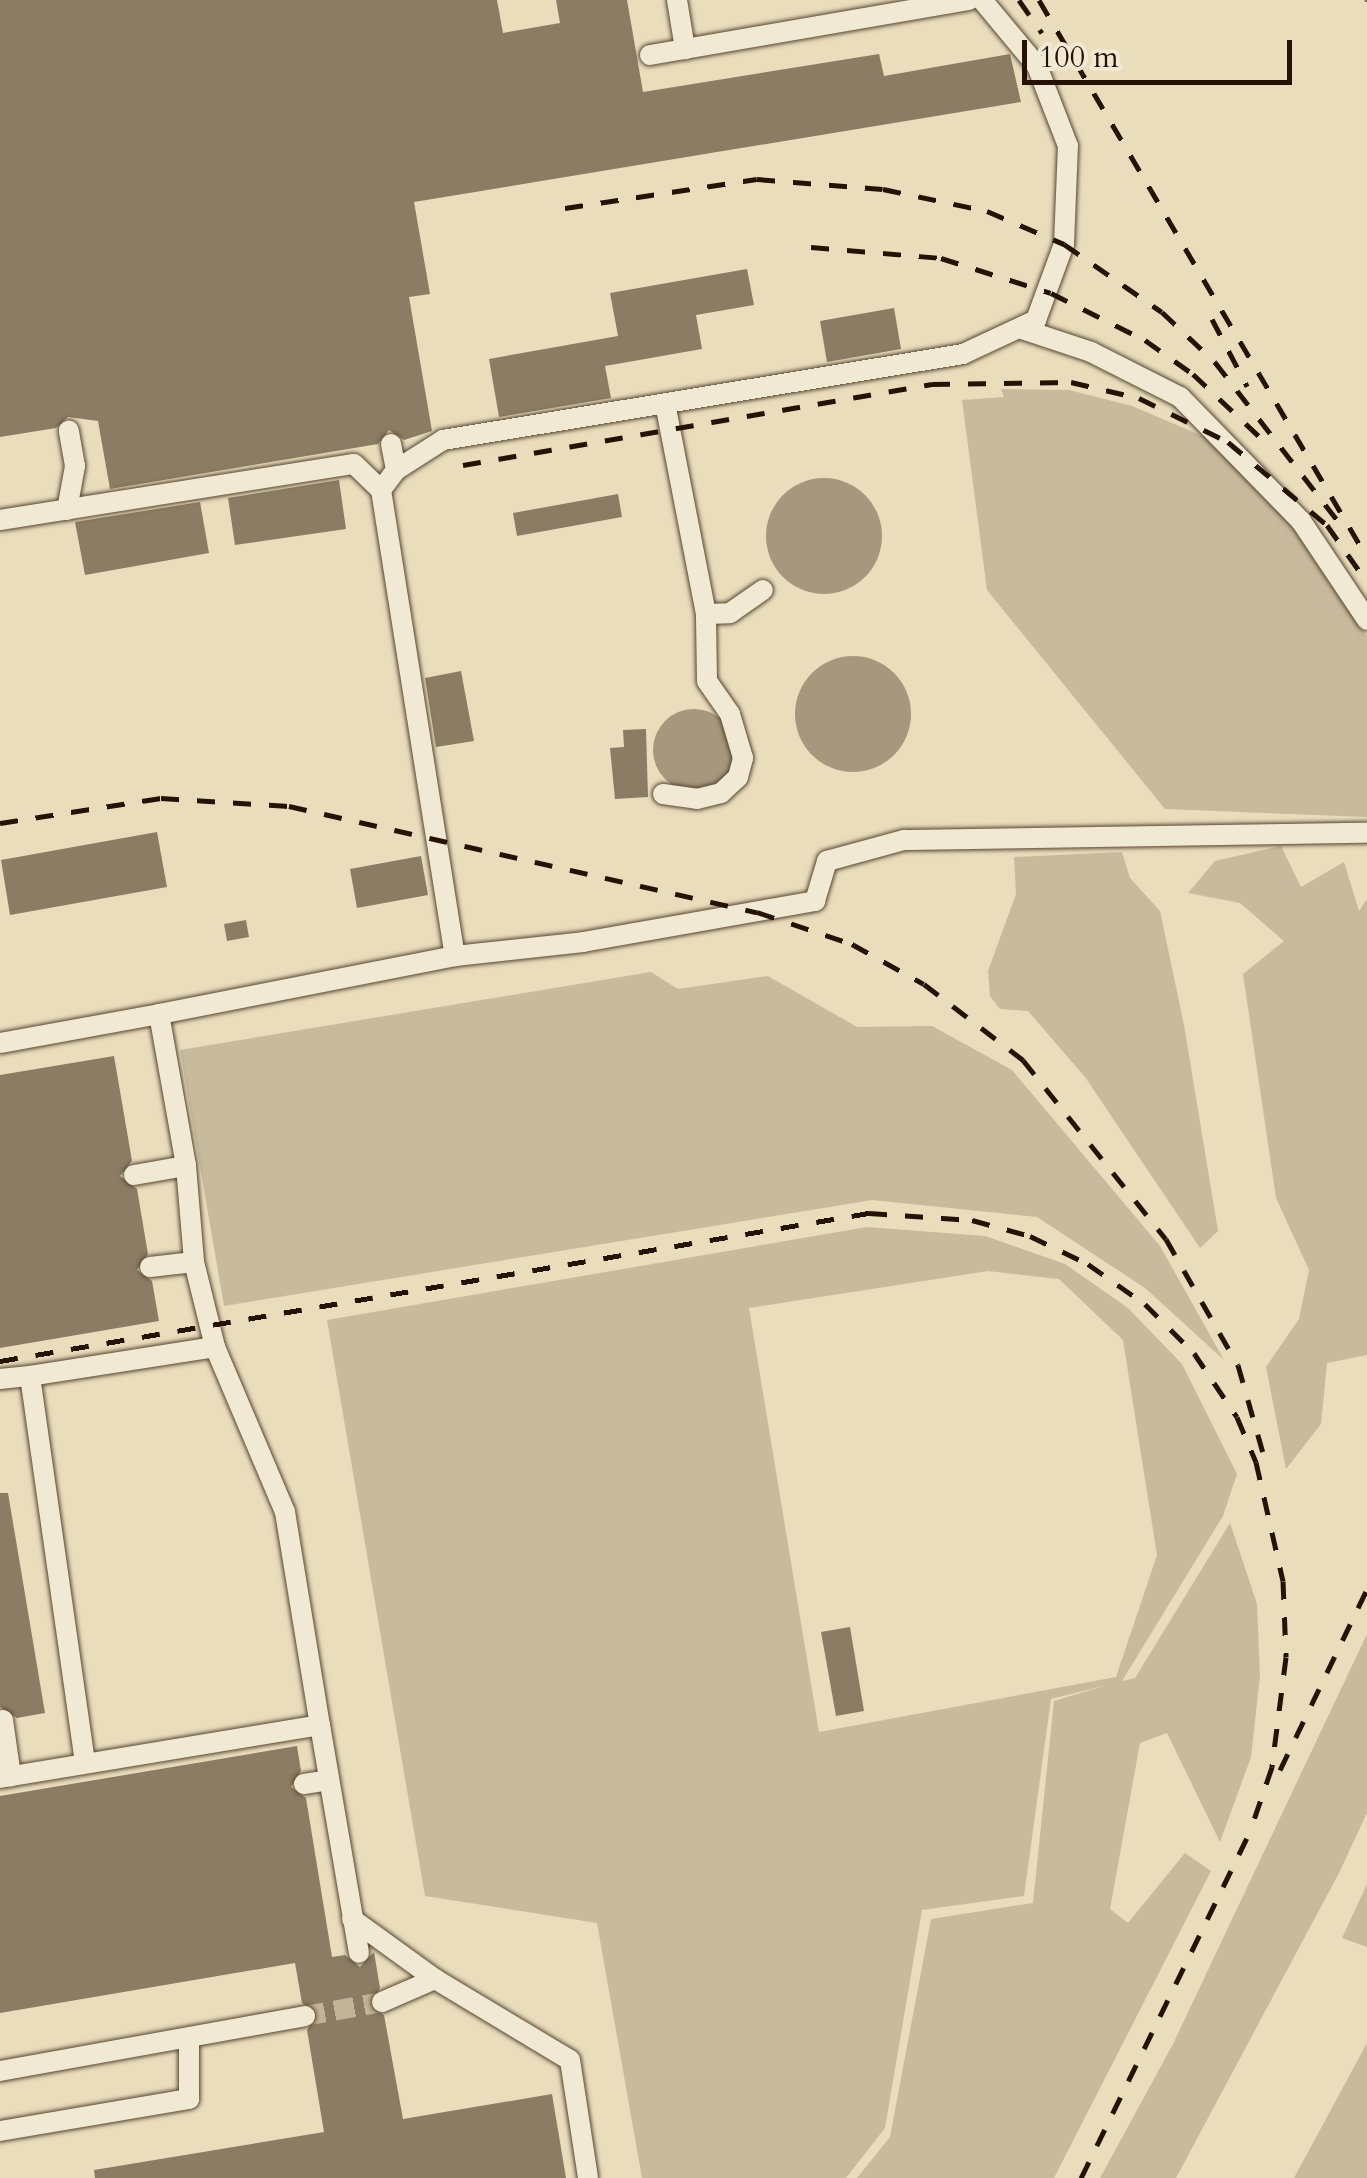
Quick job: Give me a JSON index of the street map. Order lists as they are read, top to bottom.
{
  "scale_bar": "100 m"
}
